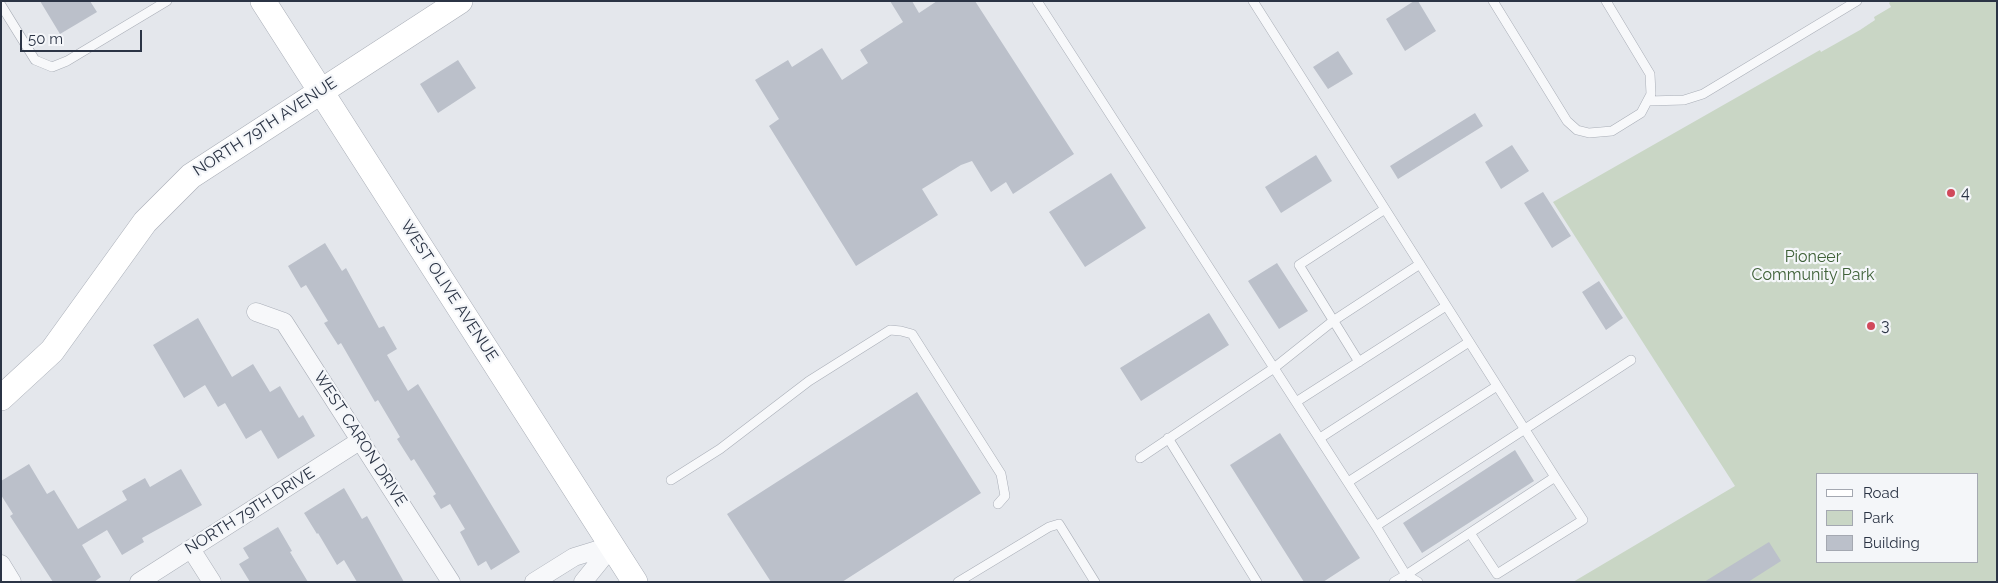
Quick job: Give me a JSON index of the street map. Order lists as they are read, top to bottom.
{
  "streets": {
    "main road": ["NORTH 79TH AVENUE", "WEST OLIVE AVENUE"],
    "street": ["WEST CARON DRIVE", "NORTH 79TH DRIVE"]
  },
  "crossings": [
    ["NORTH 79TH AVENUE", "WEST OLIVE AVENUE"],
    ["WEST CARON DRIVE", "NORTH 79TH DRIVE"]
  ],
  "parks": ["Pioneer Community Park"],
  "places": ["4", "3"],
  "legend": ["Road", "Park", "Building"],
  "scale_bar": "50 m"
}
